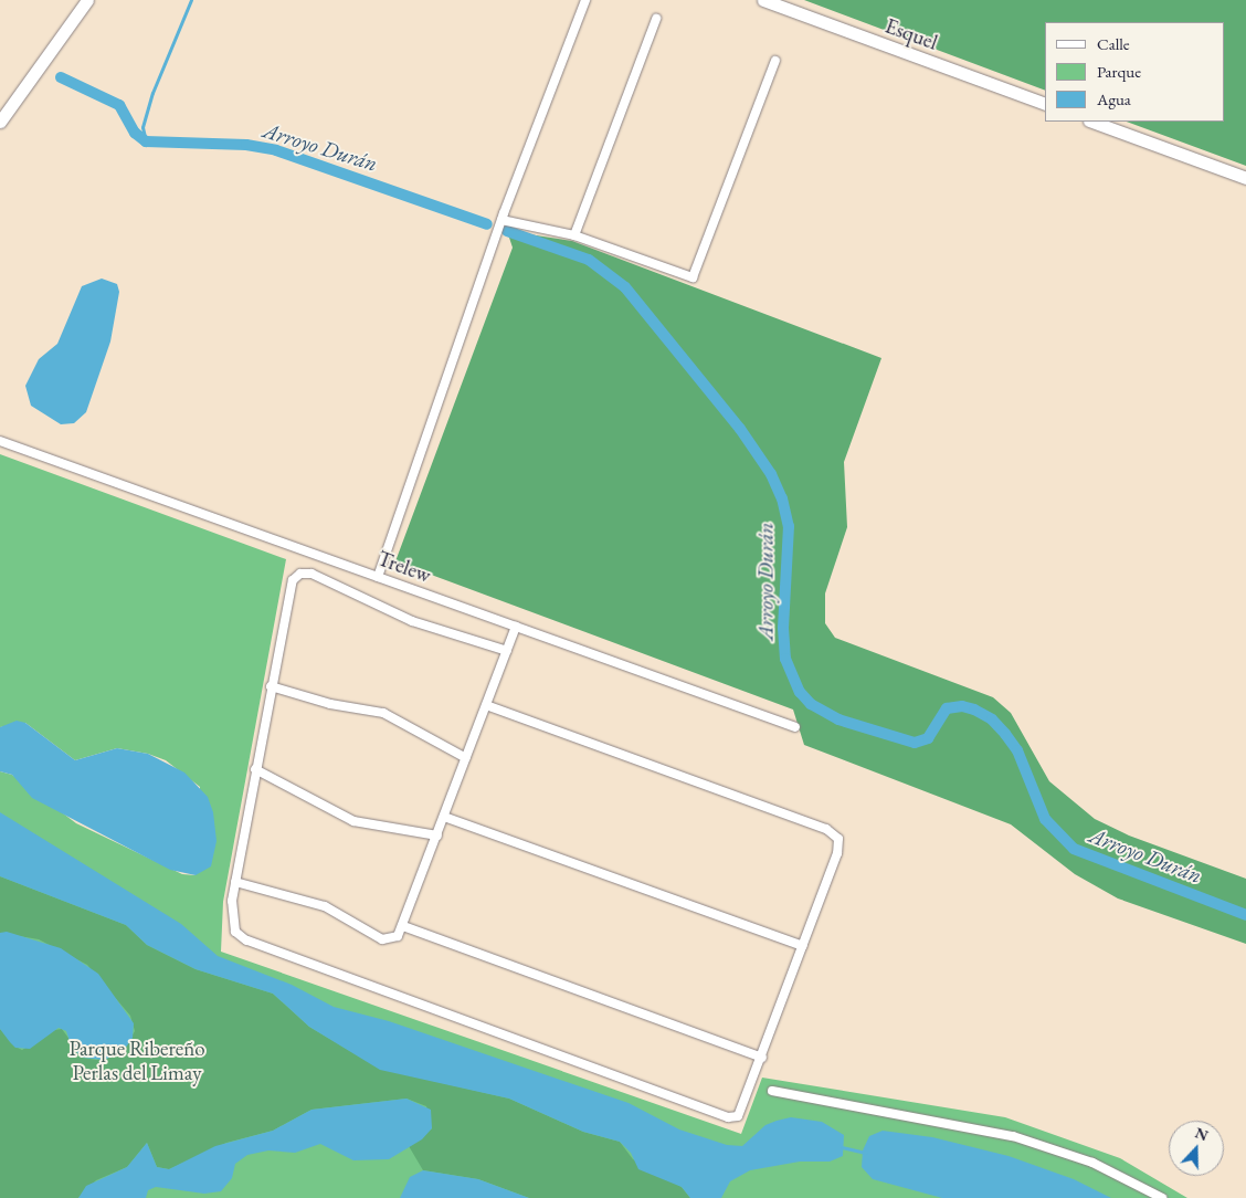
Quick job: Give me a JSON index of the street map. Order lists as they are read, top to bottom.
{
  "streets": {
    "main road": ["Esquel"],
    "street": ["Trelew"]
  },
  "water": ["Arroyo Durán"],
  "parks": ["Parque Ribereño Perlas del Limay"],
  "legend": ["Calle", "Parque", "Agua"],
  "north": "top"
}
